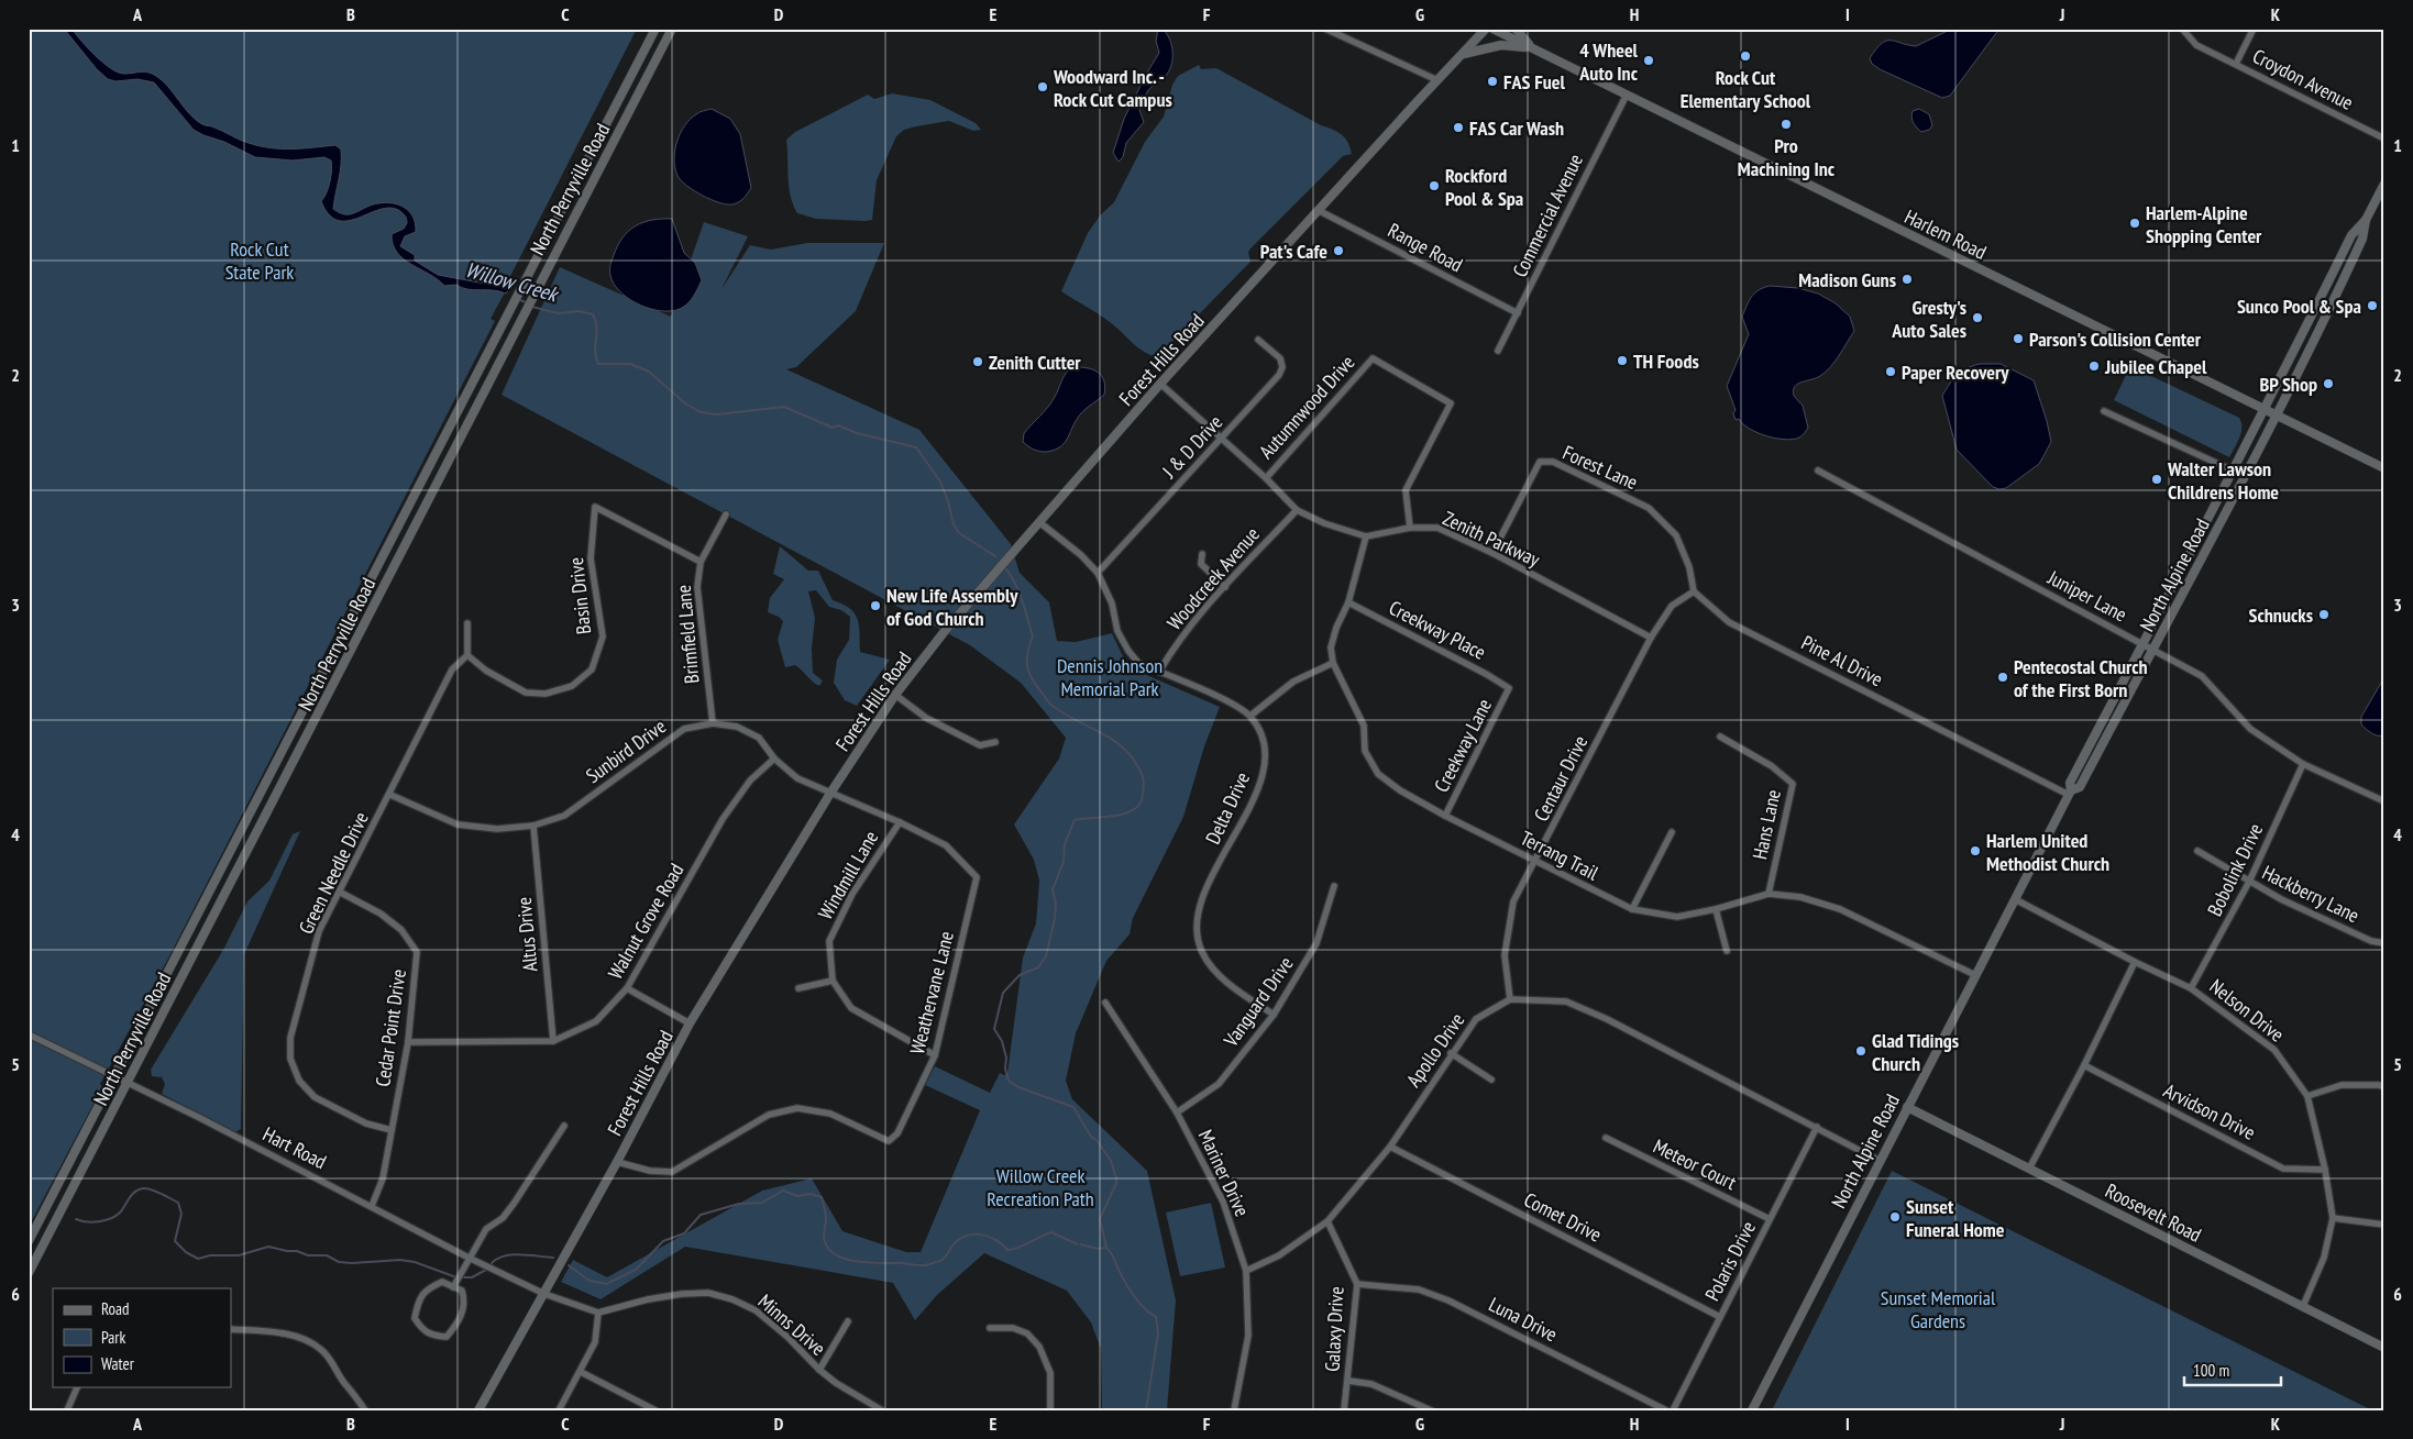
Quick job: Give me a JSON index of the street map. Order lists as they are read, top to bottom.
{
  "streets": {
    "main road": [
      "North Perryville Road",
      "Harlem Road",
      "Forest Hills Road",
      "North Alpine Road",
      "Roosevelt Road"
    ],
    "street": [
      "Croydon Avenue",
      "Commercial Avenue",
      "Range Road",
      "Autumnwood Drive",
      "J & D Drive",
      "Forest Lane",
      "Zenith Parkway",
      "Woodcreek Avenue",
      "Basin Drive",
      "Juniper Lane",
      "Creekway Place",
      "Brimfield Lane",
      "Pine Al Drive",
      "Creekway Lane",
      "Sunbird Drive",
      "Centaur Drive",
      "Delta Drive",
      "Hans Lane",
      "Terrang Trail",
      "Bobolink Drive",
      "Green Needle Drive",
      "Windmill Lane",
      "Hackberry Lane",
      "Walnut Grove Road",
      "Altus Drive",
      "Weathervane Lane",
      "Vanguard Drive",
      "Nelson Drive",
      "Cedar Point Drive",
      "Apollo Drive",
      "Arvidson Drive",
      "Hart Road",
      "Meteor Court",
      "Mariner Drive",
      "Comet Drive",
      "Polaris Drive",
      "Luna Drive",
      "Minns Drive",
      "Galaxy Drive"
    ]
  },
  "crossings": [
    ["North Perryville Road", "Hart Road"],
    ["Commercial Avenue", "Harlem Road"],
    ["Commercial Avenue", "Range Road"],
    ["Harlem Road", "North Alpine Road"],
    ["Range Road", "Forest Hills Road"],
    ["Forest Hills Road", "Zenith Parkway"],
    ["Forest Hills Road", "Sunbird Drive"],
    ["Forest Hills Road", "Delta Drive"],
    ["Forest Hills Road", "Weathervane Lane"],
    ["Forest Hills Road", "Hart Road"],
    ["Autumnwood Drive", "Zenith Parkway"],
    ["J & D Drive", "Zenith Parkway"],
    ["J & D Drive", "Delta Drive"],
    ["Forest Lane", "Zenith Parkway"],
    ["Forest Lane", "Pine Al Drive"],
    ["Forest Lane", "Centaur Drive"],
    ["Zenith Parkway", "Woodcreek Avenue"],
    ["Zenith Parkway", "Centaur Drive"],
    ["Zenith Parkway", "Terrang Trail"],
    ["North Alpine Road", "Juniper Lane"],
    ["North Alpine Road", "Pine Al Drive"],
    ["North Alpine Road", "Terrang Trail"],
    ["North Alpine Road", "Nelson Drive"],
    ["North Alpine Road", "Roosevelt Road"],
    ["Woodcreek Avenue", "Delta Drive"],
    ["Basin Drive", "Brimfield Lane"],
    ["Basin Drive", "Green Needle Drive"],
    ["Juniper Lane", "Bobolink Drive"],
    ["Creekway Place", "Creekway Lane"],
    ["Creekway Place", "Terrang Trail"],
    ["Brimfield Lane", "Sunbird Drive"],
    ["Pine Al Drive", "Centaur Drive"],
    ["Creekway Lane", "Terrang Trail"],
    ["Sunbird Drive", "Green Needle Drive"],
    ["Sunbird Drive", "Windmill Lane"],
    ["Sunbird Drive", "Walnut Grove Road"],
    ["Sunbird Drive", "Altus Drive"],
    ["Sunbird Drive", "Weathervane Lane"],
    ["Centaur Drive", "Terrang Trail"],
    ["Centaur Drive", "Apollo Drive"],
    ["Delta Drive", "Vanguard Drive"],
    ["Hans Lane", "Terrang Trail"],
    ["Bobolink Drive", "Hackberry Lane"],
    ["Bobolink Drive", "Nelson Drive"],
    ["Green Needle Drive", "Cedar Point Drive"],
    ["Windmill Lane", "Weathervane Lane"],
    ["Walnut Grove Road", "Altus Drive"],
    ["Walnut Grove Road", "Cedar Point Drive"],
    ["Vanguard Drive", "Mariner Drive"],
    ["Nelson Drive", "Arvidson Drive"],
    ["Nelson Drive", "Roosevelt Road"],
    ["Cedar Point Drive", "Hart Road"],
    ["Apollo Drive", "Mariner Drive"],
    ["Apollo Drive", "Comet Drive"],
    ["Apollo Drive", "Galaxy Drive"],
    ["Meteor Court", "Polaris Drive"],
    ["Comet Drive", "Polaris Drive"],
    ["Luna Drive", "Galaxy Drive"]
  ],
  "water": ["Willow Creek"],
  "parks": [
    "Rock Cut State Park",
    "Dennis Johnson Memorial Park",
    "Willow Creek Recreation Path",
    "Sunset Memorial Gardens"
  ],
  "places": [
    "Rock Cut Elementary School",
    "4 Wheel Auto Inc",
    "FAS Fuel",
    "Woodward Inc. - Rock Cut Campus",
    "Pro Machining Inc",
    "FAS Car Wash",
    "Rockford Pool & Spa",
    "Harlem-Alpine Shopping Center",
    "Pat's Cafe",
    "Madison Guns",
    "Sunco Pool & Spa",
    "Gresty's Auto Sales",
    "Parson's Collision Center",
    "TH Foods",
    "Zenith Cutter",
    "Jubilee Chapel",
    "Paper Recovery",
    "BP Shop",
    "Walter Lawson Childrens Home",
    "New Life Assembly of God Church",
    "Schnucks",
    "Pentecostal Church of the First Born",
    "Harlem United Methodist Church",
    "Glad Tidings Church",
    "Sunset Funeral Home"
  ],
  "legend": ["Road", "Park", "Water"],
  "scale_bar": "100 m",
  "grid": {
    "columns": [
      "A",
      "B",
      "C",
      "D",
      "E",
      "F",
      "G",
      "H",
      "I",
      "J",
      "K"
    ],
    "rows": [
      "1",
      "2",
      "3",
      "4",
      "5",
      "6"
    ]
  }
}
